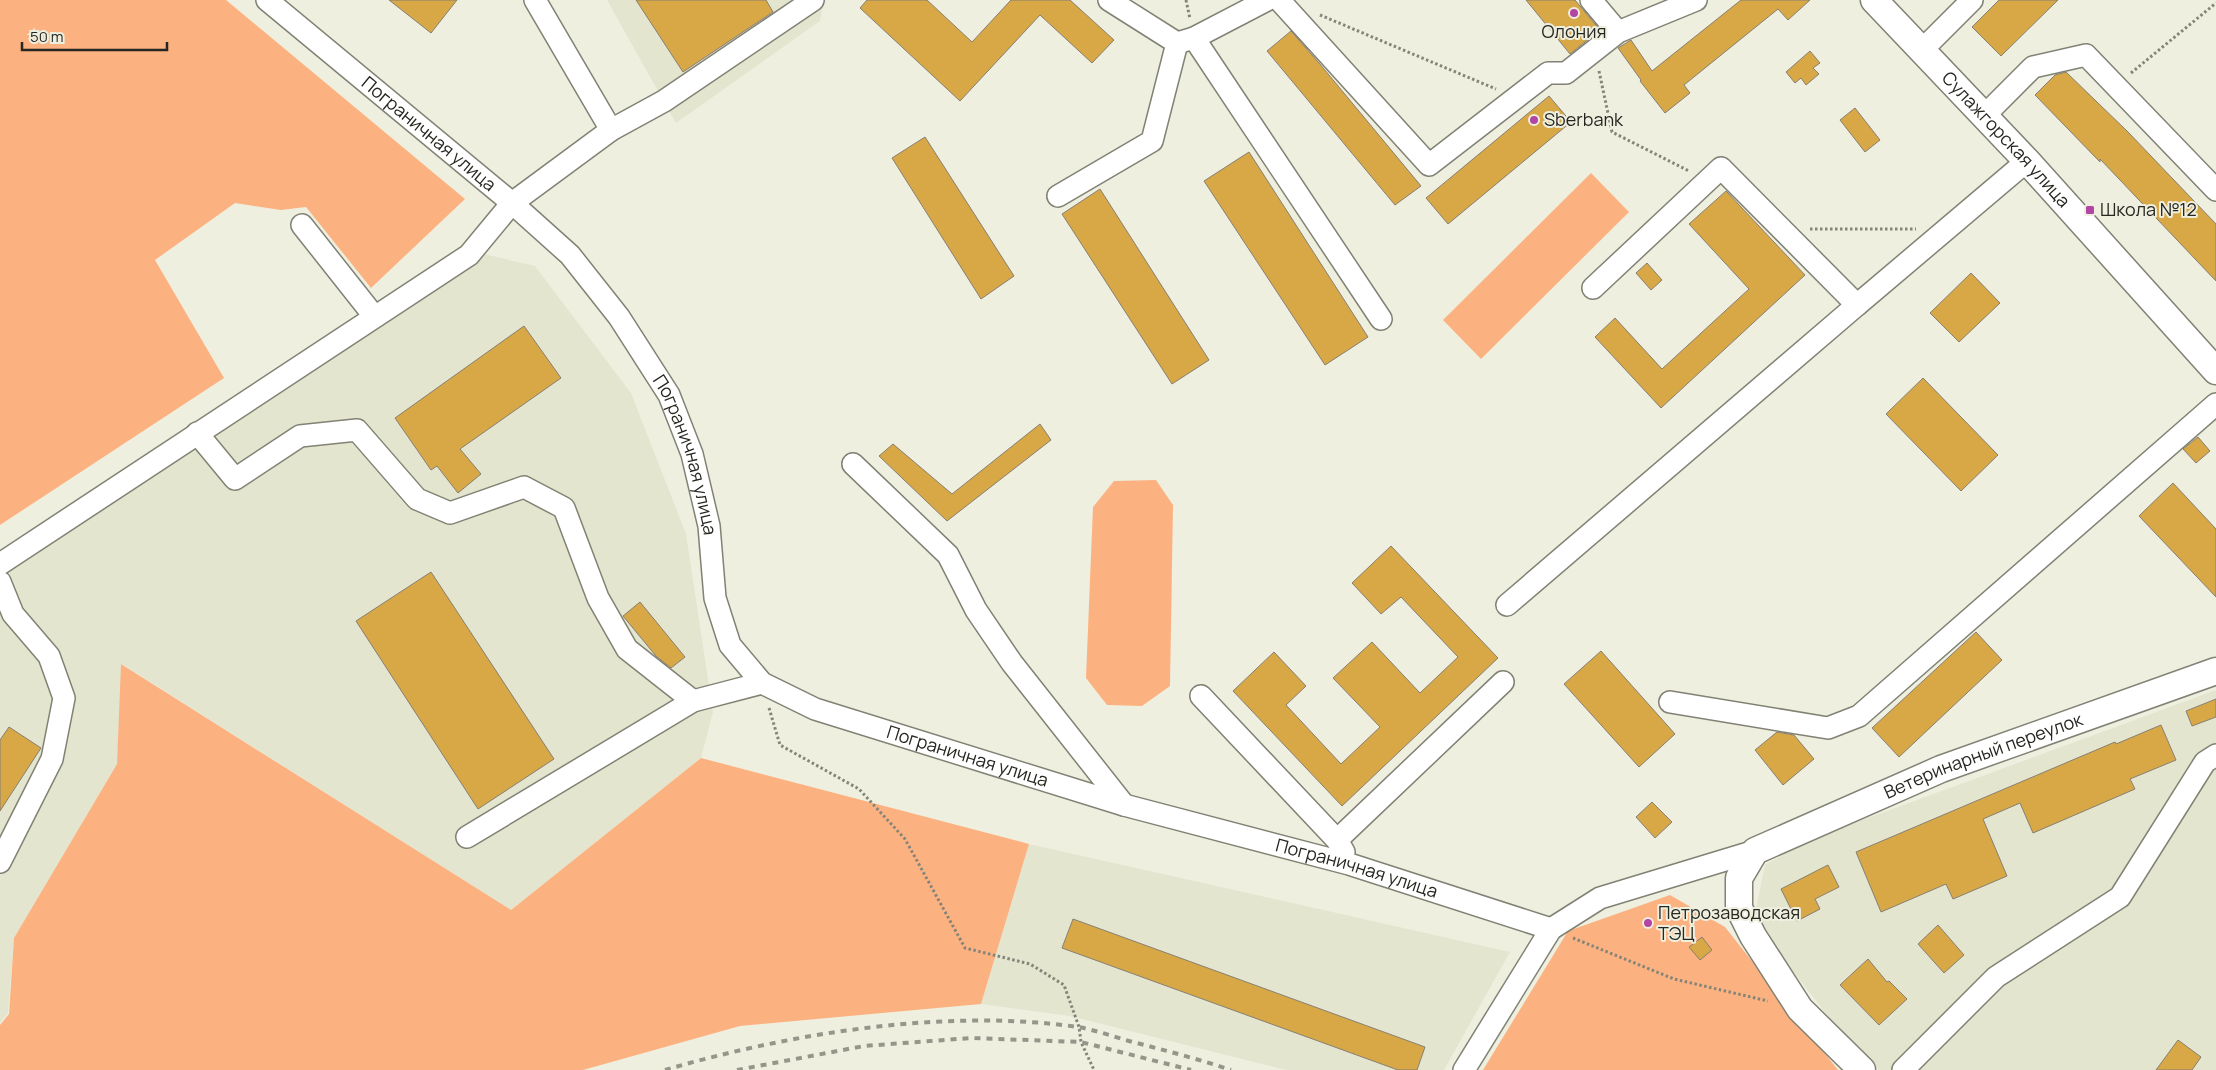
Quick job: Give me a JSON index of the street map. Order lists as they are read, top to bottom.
{
  "streets": {
    "main road": ["Сулажгорская улица", "Ветеринарный переулок"],
    "street": ["Пограничная улица"]
  },
  "places": {
    "other": ["Олония", "Sberbank", "Петрозаводская ТЭЦ"],
    "transit": ["Школа №12"]
  },
  "scale_bar": "50 m"
}
